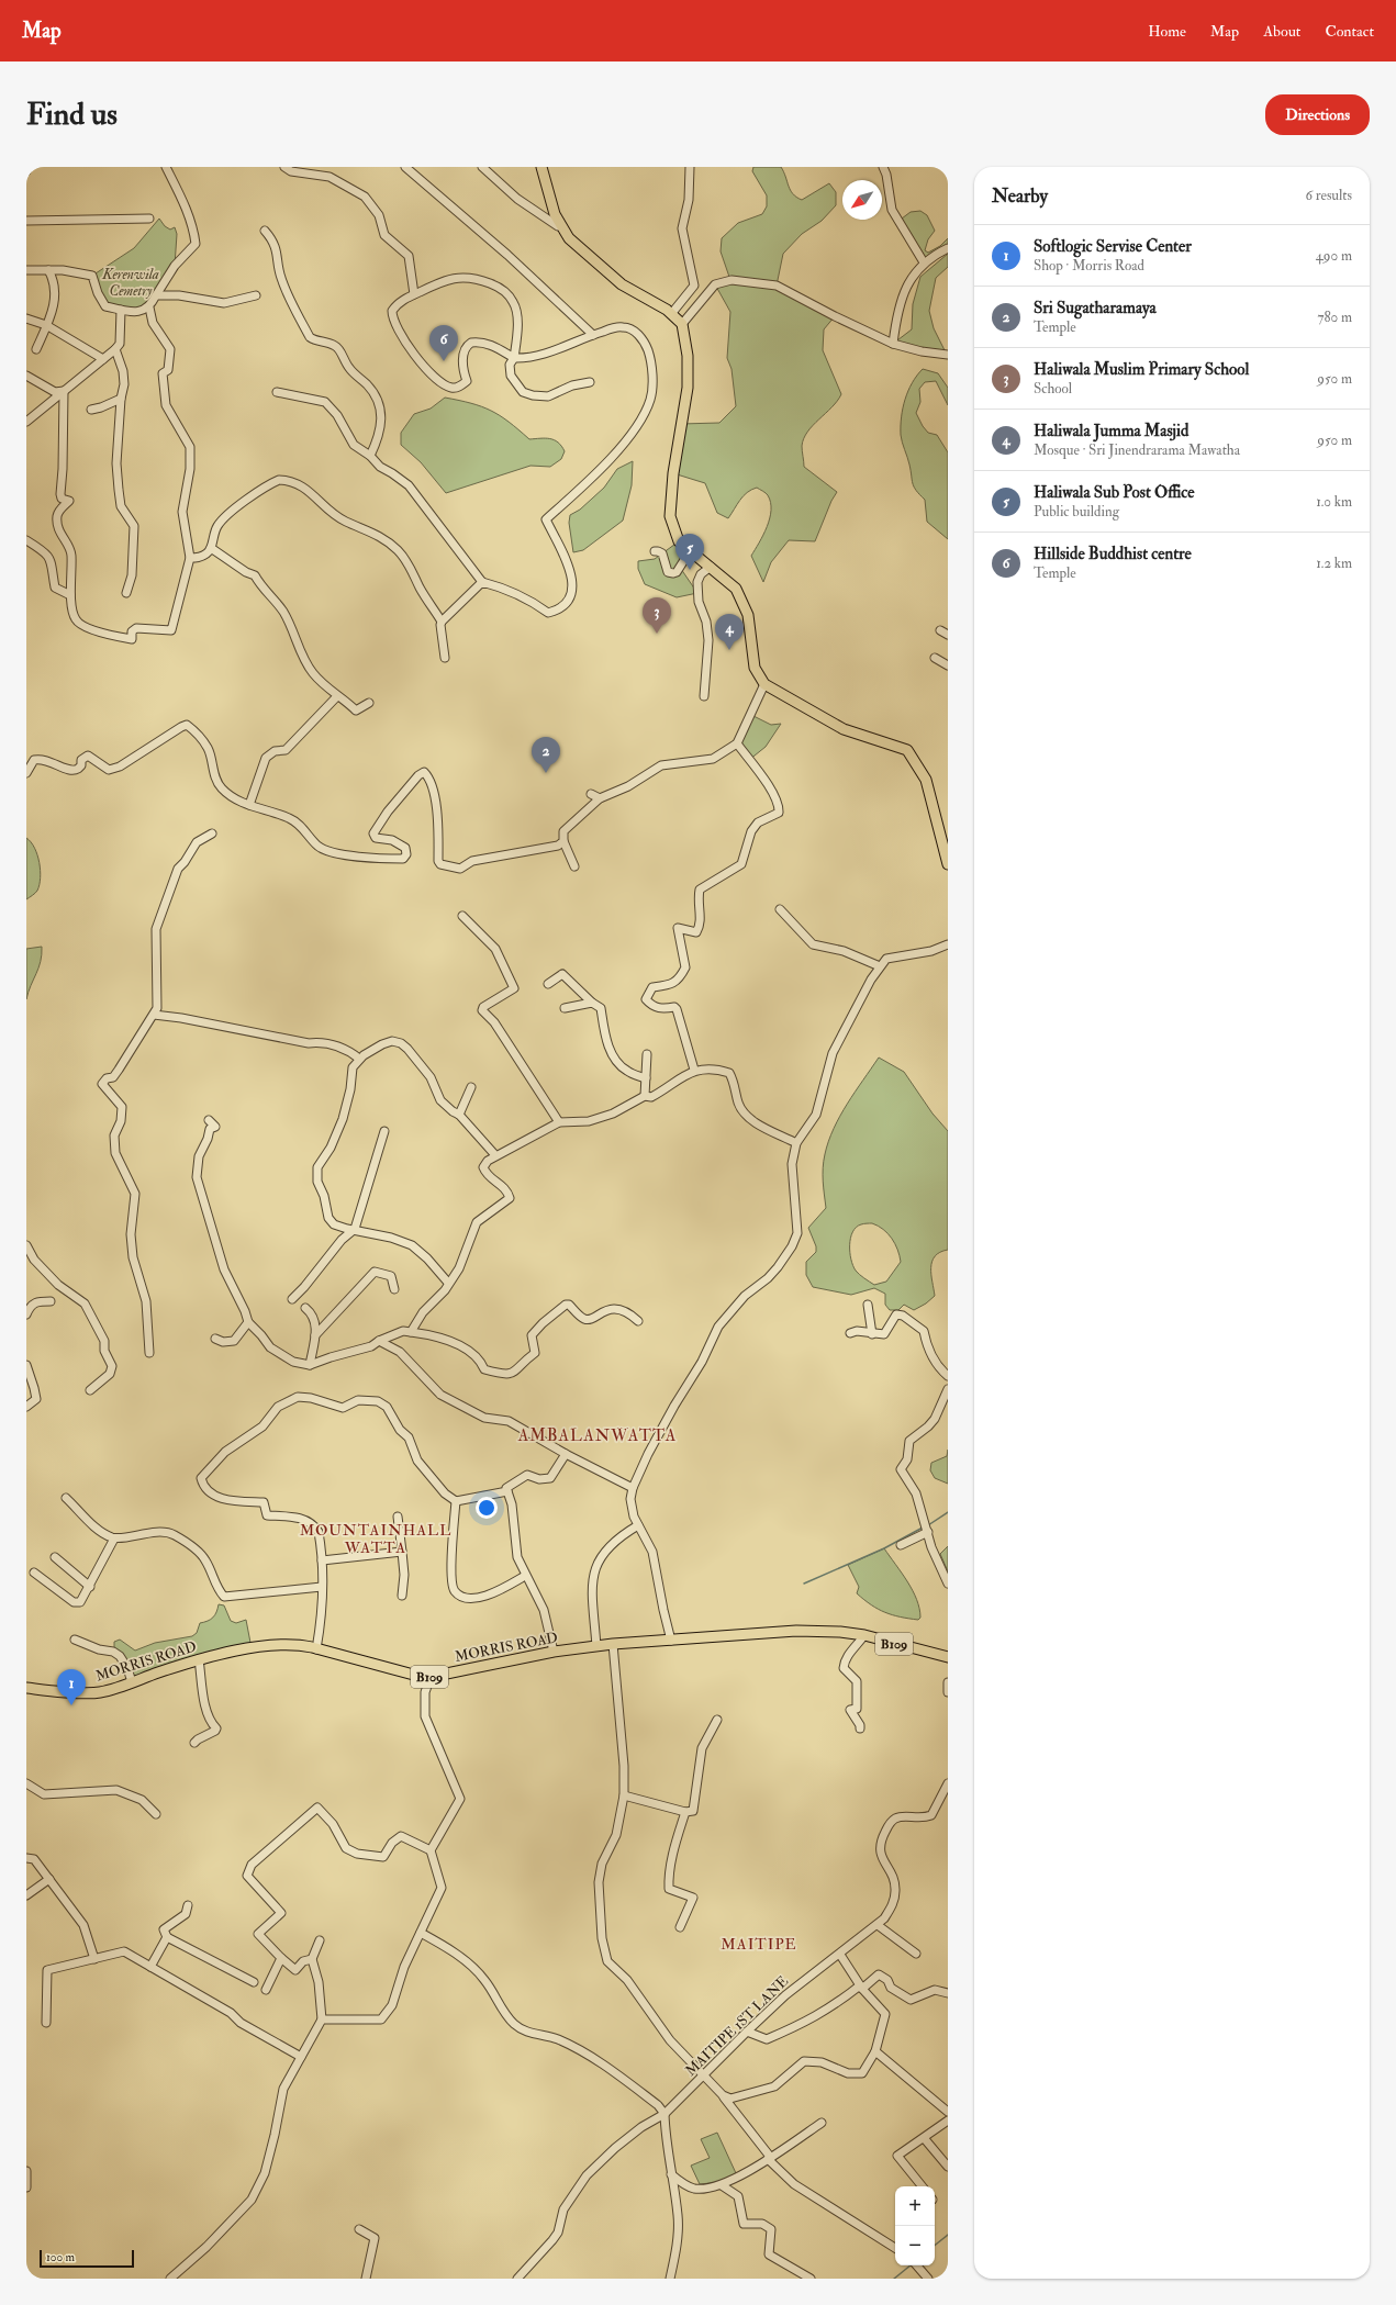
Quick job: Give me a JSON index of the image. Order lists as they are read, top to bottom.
{
  "streets": {
    "main road": ["B109", "MORRIS ROAD"],
    "street": ["MAITIPE 1ST LANE"]
  },
  "districts": ["AMBALANWATTA", "MOUNTAINHALL WATTA", "MAITIPE"],
  "parks": ["Kerenwila Cemetry"],
  "scale_bar": "100 m",
  "north": "bottom left",
  "page": {
    "header": "Map",
    "nav": [
      "Home",
      "Map",
      "About",
      "Contact"
    ],
    "buttons": "Directions",
    "title": "Find us",
    "heading": ["Nearby", "6 results"],
    "list": [
      {
        "mark": "1",
        "name": "Softlogic Servise Center",
        "note": "Shop · Morris Road",
        "value": "490 m"
      },
      {
        "mark": "2",
        "name": "Sri Sugatharamaya",
        "note": "Temple",
        "value": "780 m"
      },
      {
        "mark": "3",
        "name": "Haliwala Muslim Primary School",
        "note": "School",
        "value": "950 m"
      },
      {
        "mark": "4",
        "name": "Haliwala Jumma Masjid",
        "note": "Mosque · Sri Jinendrarama Mawatha",
        "value": "950 m"
      },
      {
        "mark": "5",
        "name": "Haliwala Sub Post Office",
        "note": "Public building",
        "value": "1.0 km"
      },
      {
        "mark": "6",
        "name": "Hillside Buddhist centre",
        "note": "Temple",
        "value": "1.2 km"
      }
    ],
    "pins": [
      "6",
      "5",
      "3",
      "4",
      "2",
      "1"
    ],
    "map_buttons": ["+", "−"],
    "scale": "100 m"
  }
}
